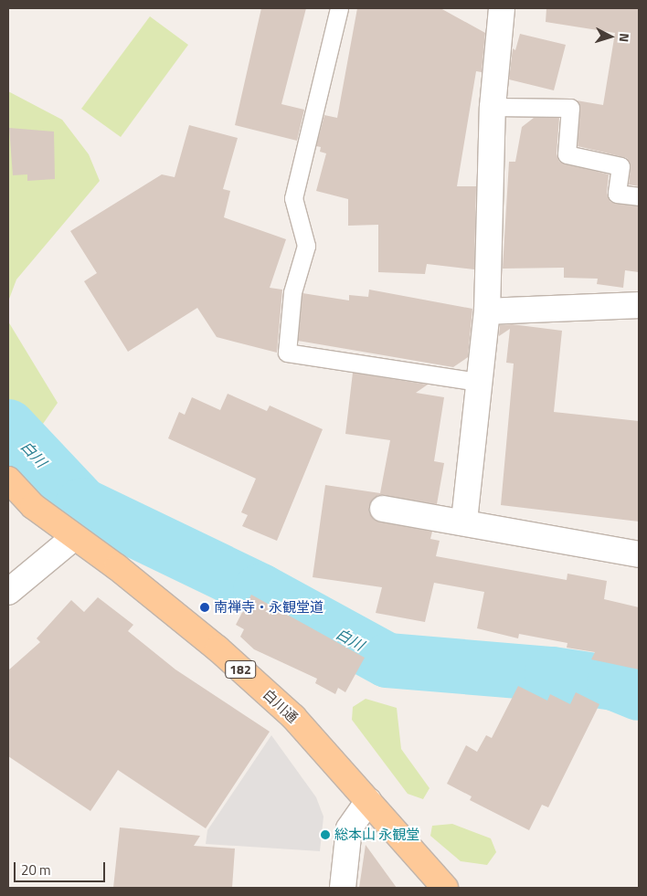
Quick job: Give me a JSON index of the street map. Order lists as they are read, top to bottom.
{
  "streets": {
    "main road": ["182", "白川通"]
  },
  "water": ["白川"],
  "places": ["南禅寺・永観堂道", "総本山 永観堂"],
  "scale_bar": "20 m",
  "north": "right"
}
